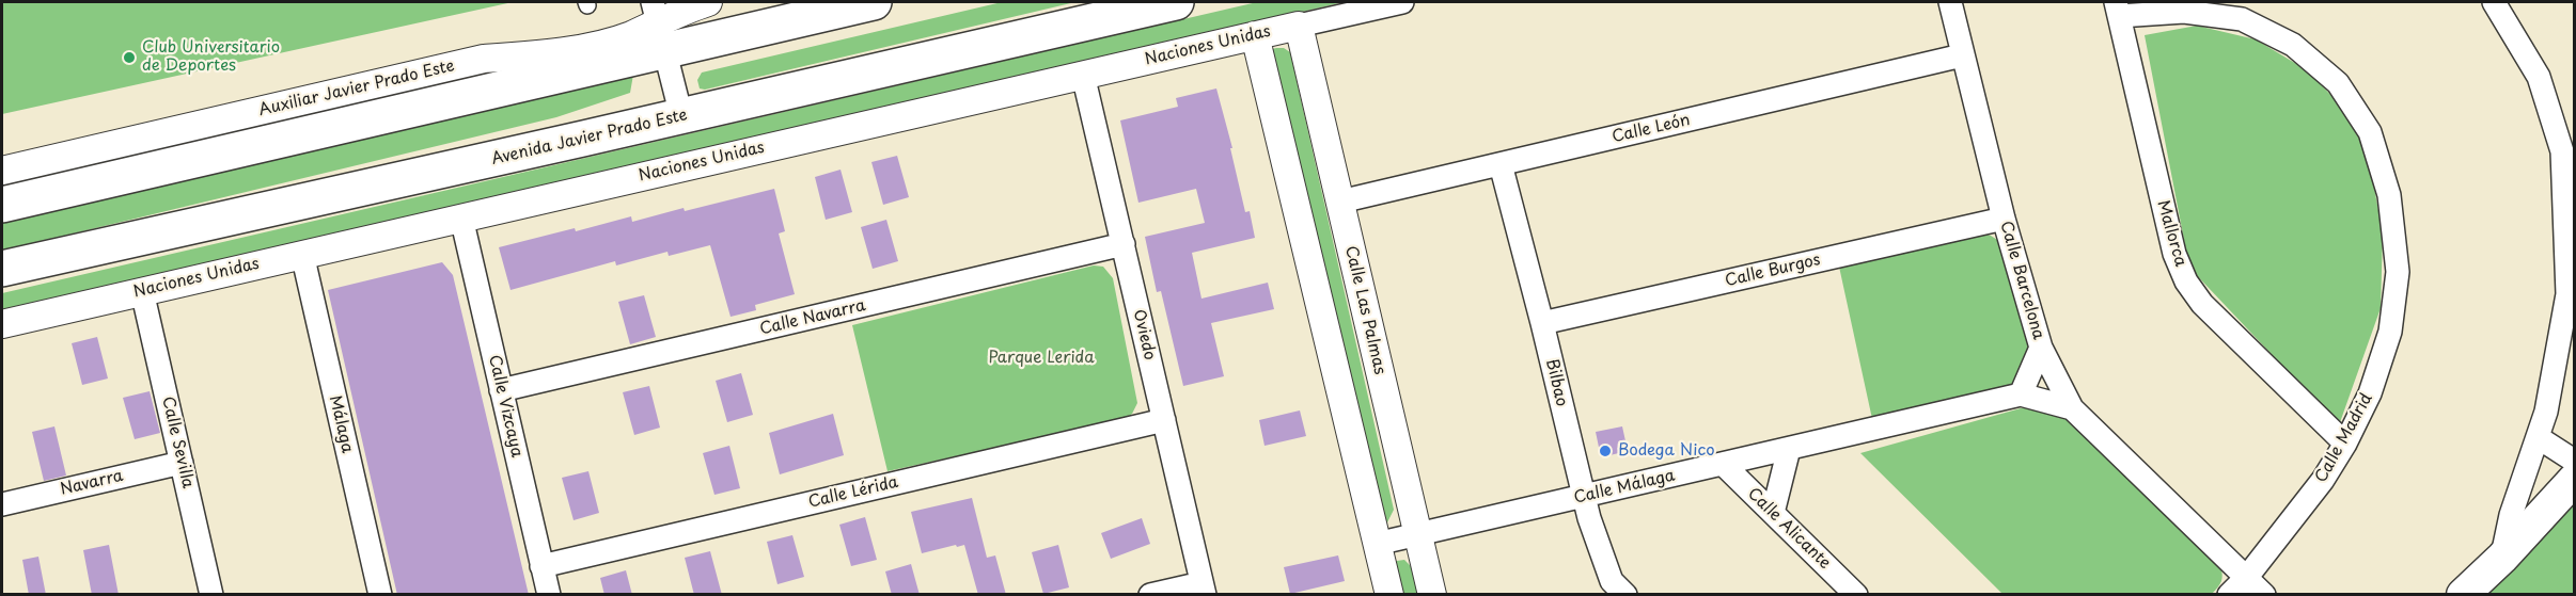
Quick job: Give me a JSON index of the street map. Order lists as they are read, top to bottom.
{
  "streets": {
    "main road": ["Avenida Javier Prado Este"],
    "street": [
      "Naciones Unidas",
      "Auxiliar Javier Prado Este",
      "Calle León",
      "Mallorca",
      "Calle Burgos",
      "Calle Barcelona",
      "Calle Las Palmas",
      "Calle Navarra",
      "Oviedo",
      "Bilbao",
      "Calle Vizcaya",
      "Málaga",
      "Calle Madrid",
      "Calle Sevilla",
      "Navarra",
      "Calle Málaga",
      "Calle Lérida",
      "Calle Alicante"
    ]
  },
  "crossings": [
    ["Naciones Unidas", "Calle Las Palmas"],
    ["Naciones Unidas", "Oviedo"],
    ["Naciones Unidas", "Calle Vizcaya"],
    ["Naciones Unidas", "Málaga"],
    ["Naciones Unidas", "Calle Sevilla"],
    ["Calle León", "Calle Barcelona"],
    ["Calle León", "Calle Las Palmas"],
    ["Calle León", "Bilbao"],
    ["Mallorca", "Calle Madrid"],
    ["Calle Burgos", "Calle Barcelona"],
    ["Calle Burgos", "Bilbao"],
    ["Calle Barcelona", "Calle Málaga"],
    ["Calle Las Palmas", "Calle Málaga"],
    ["Calle Navarra", "Oviedo"],
    ["Calle Navarra", "Calle Vizcaya"],
    ["Oviedo", "Calle Lérida"],
    ["Bilbao", "Calle Málaga"],
    ["Calle Vizcaya", "Calle Lérida"],
    ["Calle Sevilla", "Navarra"],
    ["Calle Málaga", "Calle Alicante"]
  ],
  "parks": ["Parque Lerida"],
  "places": ["Club Universitario de Deportes", "Bodega Nico"]
}
